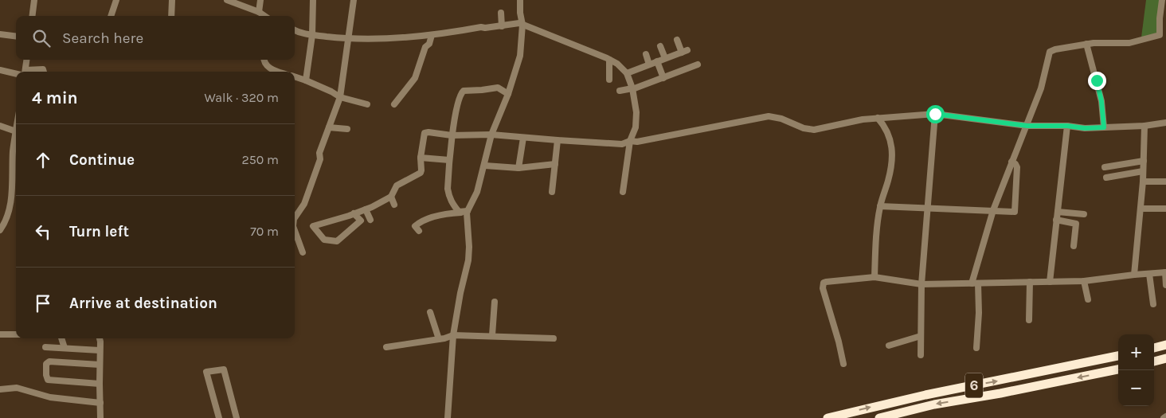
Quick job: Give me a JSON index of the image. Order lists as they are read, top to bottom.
{
  "streets": {
    "highway": ["6"]
  },
  "page": {
    "search": "Search here",
    "heading": ["4 min", "Walk · 320 m"],
    "list": [
      ["Continue", "250 m"],
      ["Turn left", "70 m"],
      "Arrive at destination"
    ],
    "map_buttons": ["+", "−"]
  }
}
